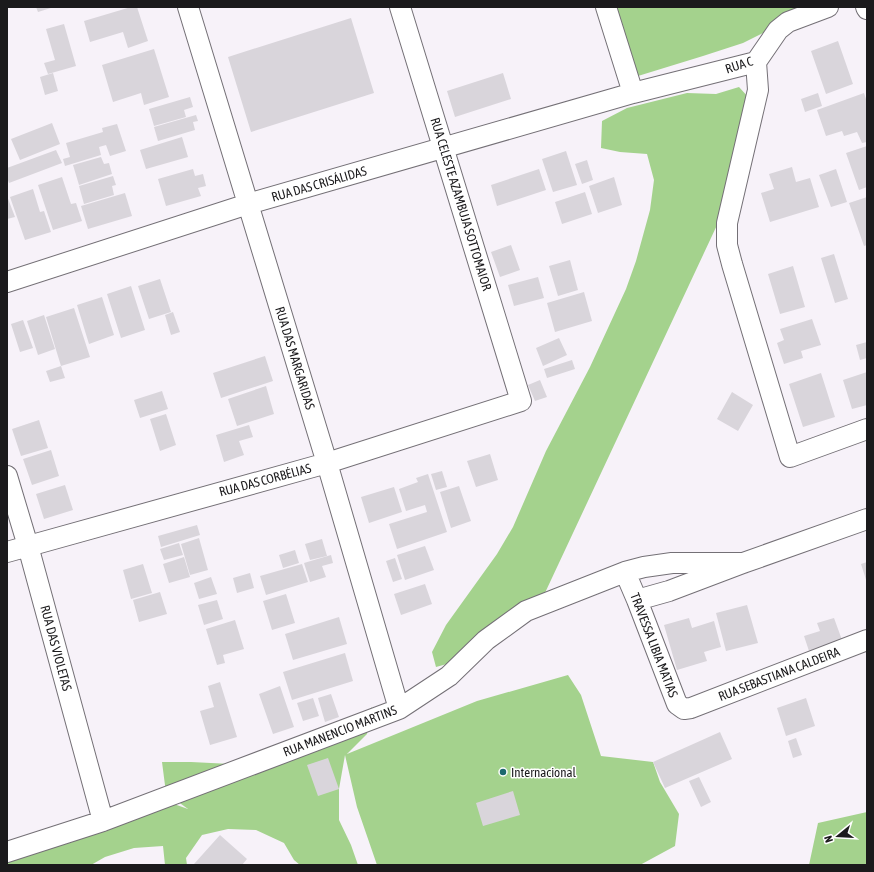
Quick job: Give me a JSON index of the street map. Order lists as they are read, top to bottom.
{
  "streets": {
    "street": [
      "RUA C",
      "RUA DAS CRISÁLIDAS",
      "RUA CELESTE AZAMBUJA SOTTOMAIOR",
      "RUA DAS MARGARIDAS",
      "RUA DAS CORBÉLIAS",
      "TRAVESSA LIBIA MATIAS",
      "RUA DAS VIOLETAS",
      "RUA SEBASTIANA CALDEIRA",
      "RUA MANENCIO MARTINS"
    ]
  },
  "crossings": [
    ["RUA C", "RUA DAS CRISÁLIDAS"],
    ["RUA DAS CRISÁLIDAS", "RUA CELESTE AZAMBUJA SOTTOMAIOR"],
    ["RUA DAS CRISÁLIDAS", "RUA DAS MARGARIDAS"],
    ["RUA CELESTE AZAMBUJA SOTTOMAIOR", "RUA DAS CORBÉLIAS"],
    ["RUA DAS MARGARIDAS", "RUA DAS CORBÉLIAS"],
    ["RUA DAS MARGARIDAS", "RUA MANENCIO MARTINS"],
    ["RUA DAS CORBÉLIAS", "RUA DAS VIOLETAS"],
    ["TRAVESSA LIBIA MATIAS", "RUA SEBASTIANA CALDEIRA"],
    ["TRAVESSA LIBIA MATIAS", "RUA MANENCIO MARTINS"],
    ["RUA DAS VIOLETAS", "RUA MANENCIO MARTINS"]
  ],
  "places": ["Internacional"],
  "north": "left"
}
